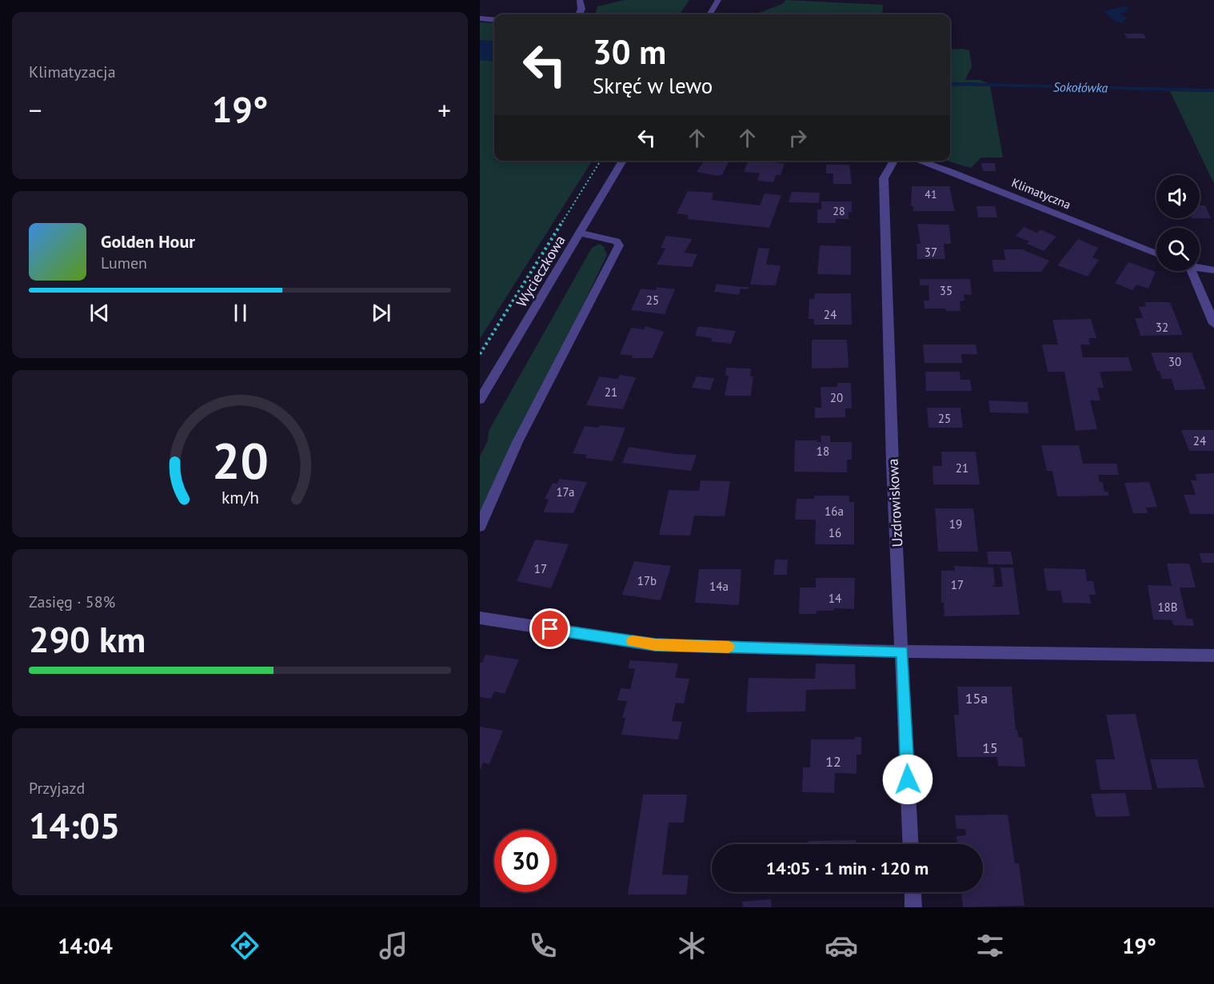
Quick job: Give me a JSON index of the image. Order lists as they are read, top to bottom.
{
  "streets": {
    "street": ["Klimatyczna", "Wycieczkowa", "Uzdrowiskowa"]
  },
  "water": ["Sokołówka"],
  "house_numbers": [
    "41",
    "28",
    "37",
    "35",
    "25",
    "24",
    "32",
    "30",
    "21",
    "20",
    "25",
    "24",
    "18",
    "21",
    "17a",
    "16a",
    "19",
    "16",
    "17",
    "17b",
    "17",
    "14a",
    "14",
    "18B",
    "15a",
    "15",
    "12"
  ],
  "page": {
    "tile": [
      "Klimatyzacja",
      ["Zasięg · 58%", "290 km"],
      ["Przyjazd", "14:05"]
    ],
    "turn": ["30 m", "Skręć w lewo"],
    "heat": ["−", "19°", "+"],
    "song": ["Golden Hour", "Lumen"],
    "limit": "30",
    "trip": "14:05 · 1 min · 120 m",
    "tabs": ["14:04", "19°"],
    "gauge": ["20", "km/h"]
  }
}
